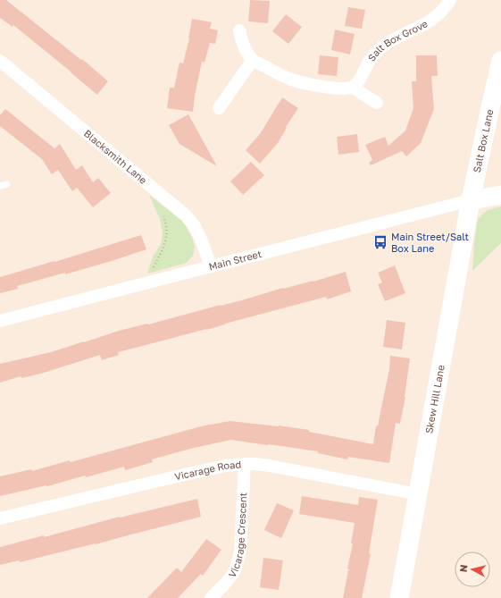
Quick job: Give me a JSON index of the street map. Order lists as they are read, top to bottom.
{
  "streets": {
    "street": [
      "Salt Box Grove",
      "Salt Box Lane",
      "Blacksmith Lane",
      "Main Street",
      "Skew Hill Lane",
      "Vicarage Road",
      "Vicarage Crescent"
    ]
  },
  "crossings": [
    ["Salt Box Lane", "Main Street"],
    ["Salt Box Lane", "Skew Hill Lane"],
    ["Blacksmith Lane", "Main Street"],
    ["Main Street", "Skew Hill Lane"],
    ["Skew Hill Lane", "Vicarage Road"],
    ["Vicarage Road", "Vicarage Crescent"]
  ],
  "places": {
    "bus stop": ["Main Street/Salt Box Lane"]
  },
  "north": "left"
}
